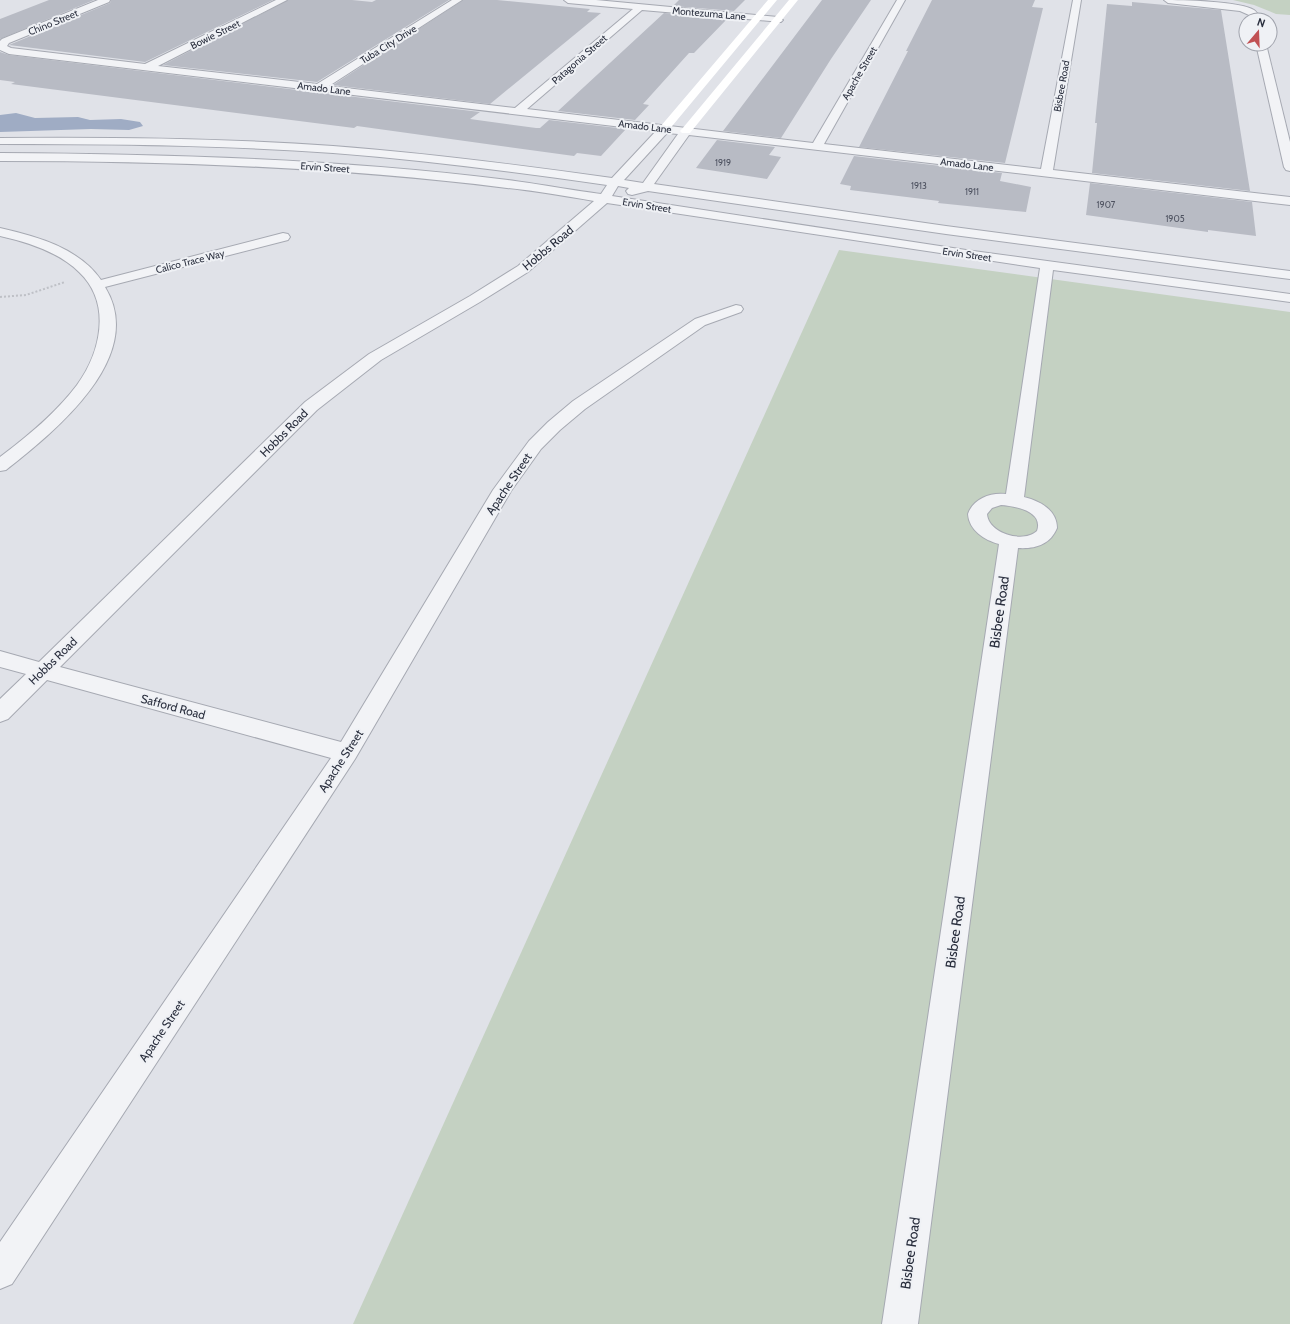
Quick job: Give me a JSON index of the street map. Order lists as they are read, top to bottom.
{
  "streets": {
    "street": [
      "Montezuma Lane",
      "Chino Street",
      "Bowie Street",
      "Tuba City Drive",
      "Patagonia Street",
      "Apache Street",
      "Bisbee Road",
      "Amado Lane",
      "Ervin Street",
      "Hobbs Road",
      "Calico Trace Way",
      "Safford Road"
    ]
  },
  "crossings": [
    ["Montezuma Lane", "Patagonia Street"],
    ["Montezuma Lane", "Hobbs Road"],
    ["Chino Street", "Amado Lane"],
    ["Bowie Street", "Amado Lane"],
    ["Tuba City Drive", "Amado Lane"],
    ["Patagonia Street", "Amado Lane"],
    ["Apache Street", "Amado Lane"],
    ["Apache Street", "Safford Road"],
    ["Bisbee Road", "Amado Lane"],
    ["Amado Lane", "Hobbs Road"],
    ["Ervin Street", "Hobbs Road"],
    ["Hobbs Road", "Safford Road"]
  ],
  "house_numbers": [
    "1919",
    "1913",
    "1911",
    "1907",
    "1905"
  ],
  "north": "top"
}
